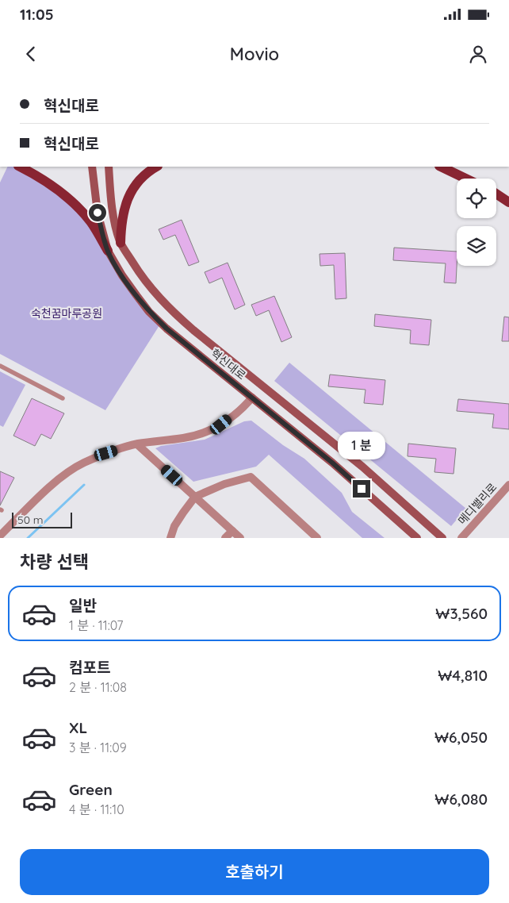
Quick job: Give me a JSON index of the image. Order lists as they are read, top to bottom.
{
  "streets": {
    "main road": ["혁신대로"],
    "street": ["메디밸리로"]
  },
  "parks": ["숙천꿈마루공원"],
  "scale_bar": "50 m",
  "page": {
    "status": "11:05",
    "header": "Movio",
    "banner": ["혁신대로", "혁신대로"],
    "bubble": "1 분",
    "scale": "50 m",
    "heading": "차량 선택",
    "list": [
      {
        "name": "일반",
        "note": "1 분 · 11:07",
        "value": "₩3,560"
      },
      {
        "name": "컴포트",
        "note": "2 분 · 11:08",
        "value": "₩4,810"
      },
      {
        "name": "XL",
        "note": "3 분 · 11:09",
        "value": "₩6,050"
      },
      {
        "name": "Green",
        "note": "4 분 · 11:10",
        "value": "₩6,080"
      }
    ],
    "buttons": "호출하기"
  }
}
